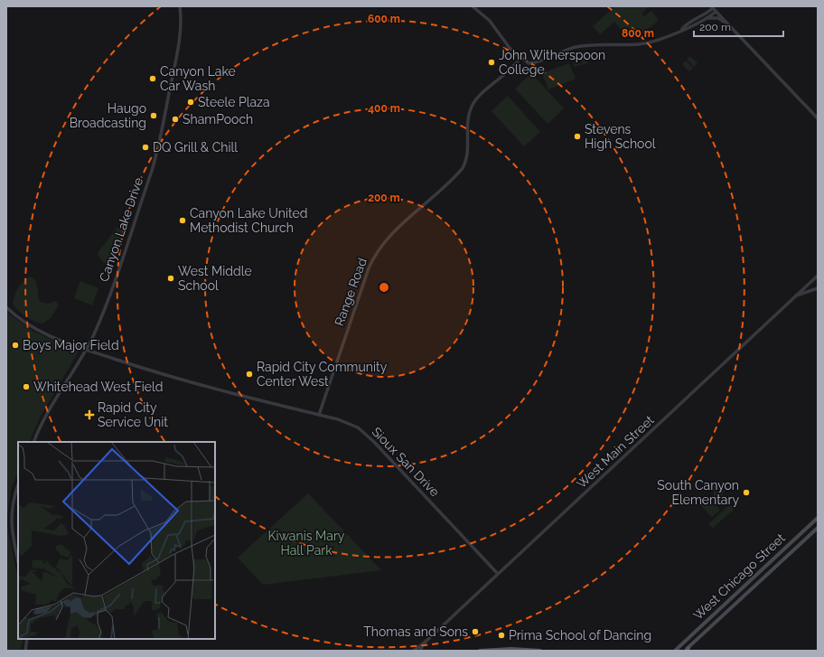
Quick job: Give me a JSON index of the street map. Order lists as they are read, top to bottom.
{
  "streets": {
    "main road": ["West Chicago Street"],
    "street": [
      "Canyon Lake Drive",
      "Range Road",
      "West Main Street",
      "Sioux San Drive"
    ]
  },
  "crossings": [
    ["Canyon Lake Drive", "Sioux San Drive"],
    ["Range Road", "Sioux San Drive"],
    ["West Main Street", "Sioux San Drive"]
  ],
  "parks": ["Kiwanis Mary Hall Park"],
  "places": {
    "other": [
      "John Witherspoon College",
      "Canyon Lake Car Wash",
      "Steele Plaza",
      "Haugo Broadcasting",
      "ShamPooch",
      "Stevens High School",
      "DQ Grill & Chill",
      "Canyon Lake United Methodist Church",
      "West Middle School",
      "Boys Major Field",
      "Rapid City Community Center West",
      "Whitehead West Field",
      "South Canyon Elementary",
      "Thomas and Sons",
      "Prima School of Dancing"
    ],
    "health": ["Rapid City Service Unit"]
  },
  "scale_bar": "200 m",
  "rings": [
    "600 m",
    "800 m",
    "400 m",
    "200 m"
  ]
}
